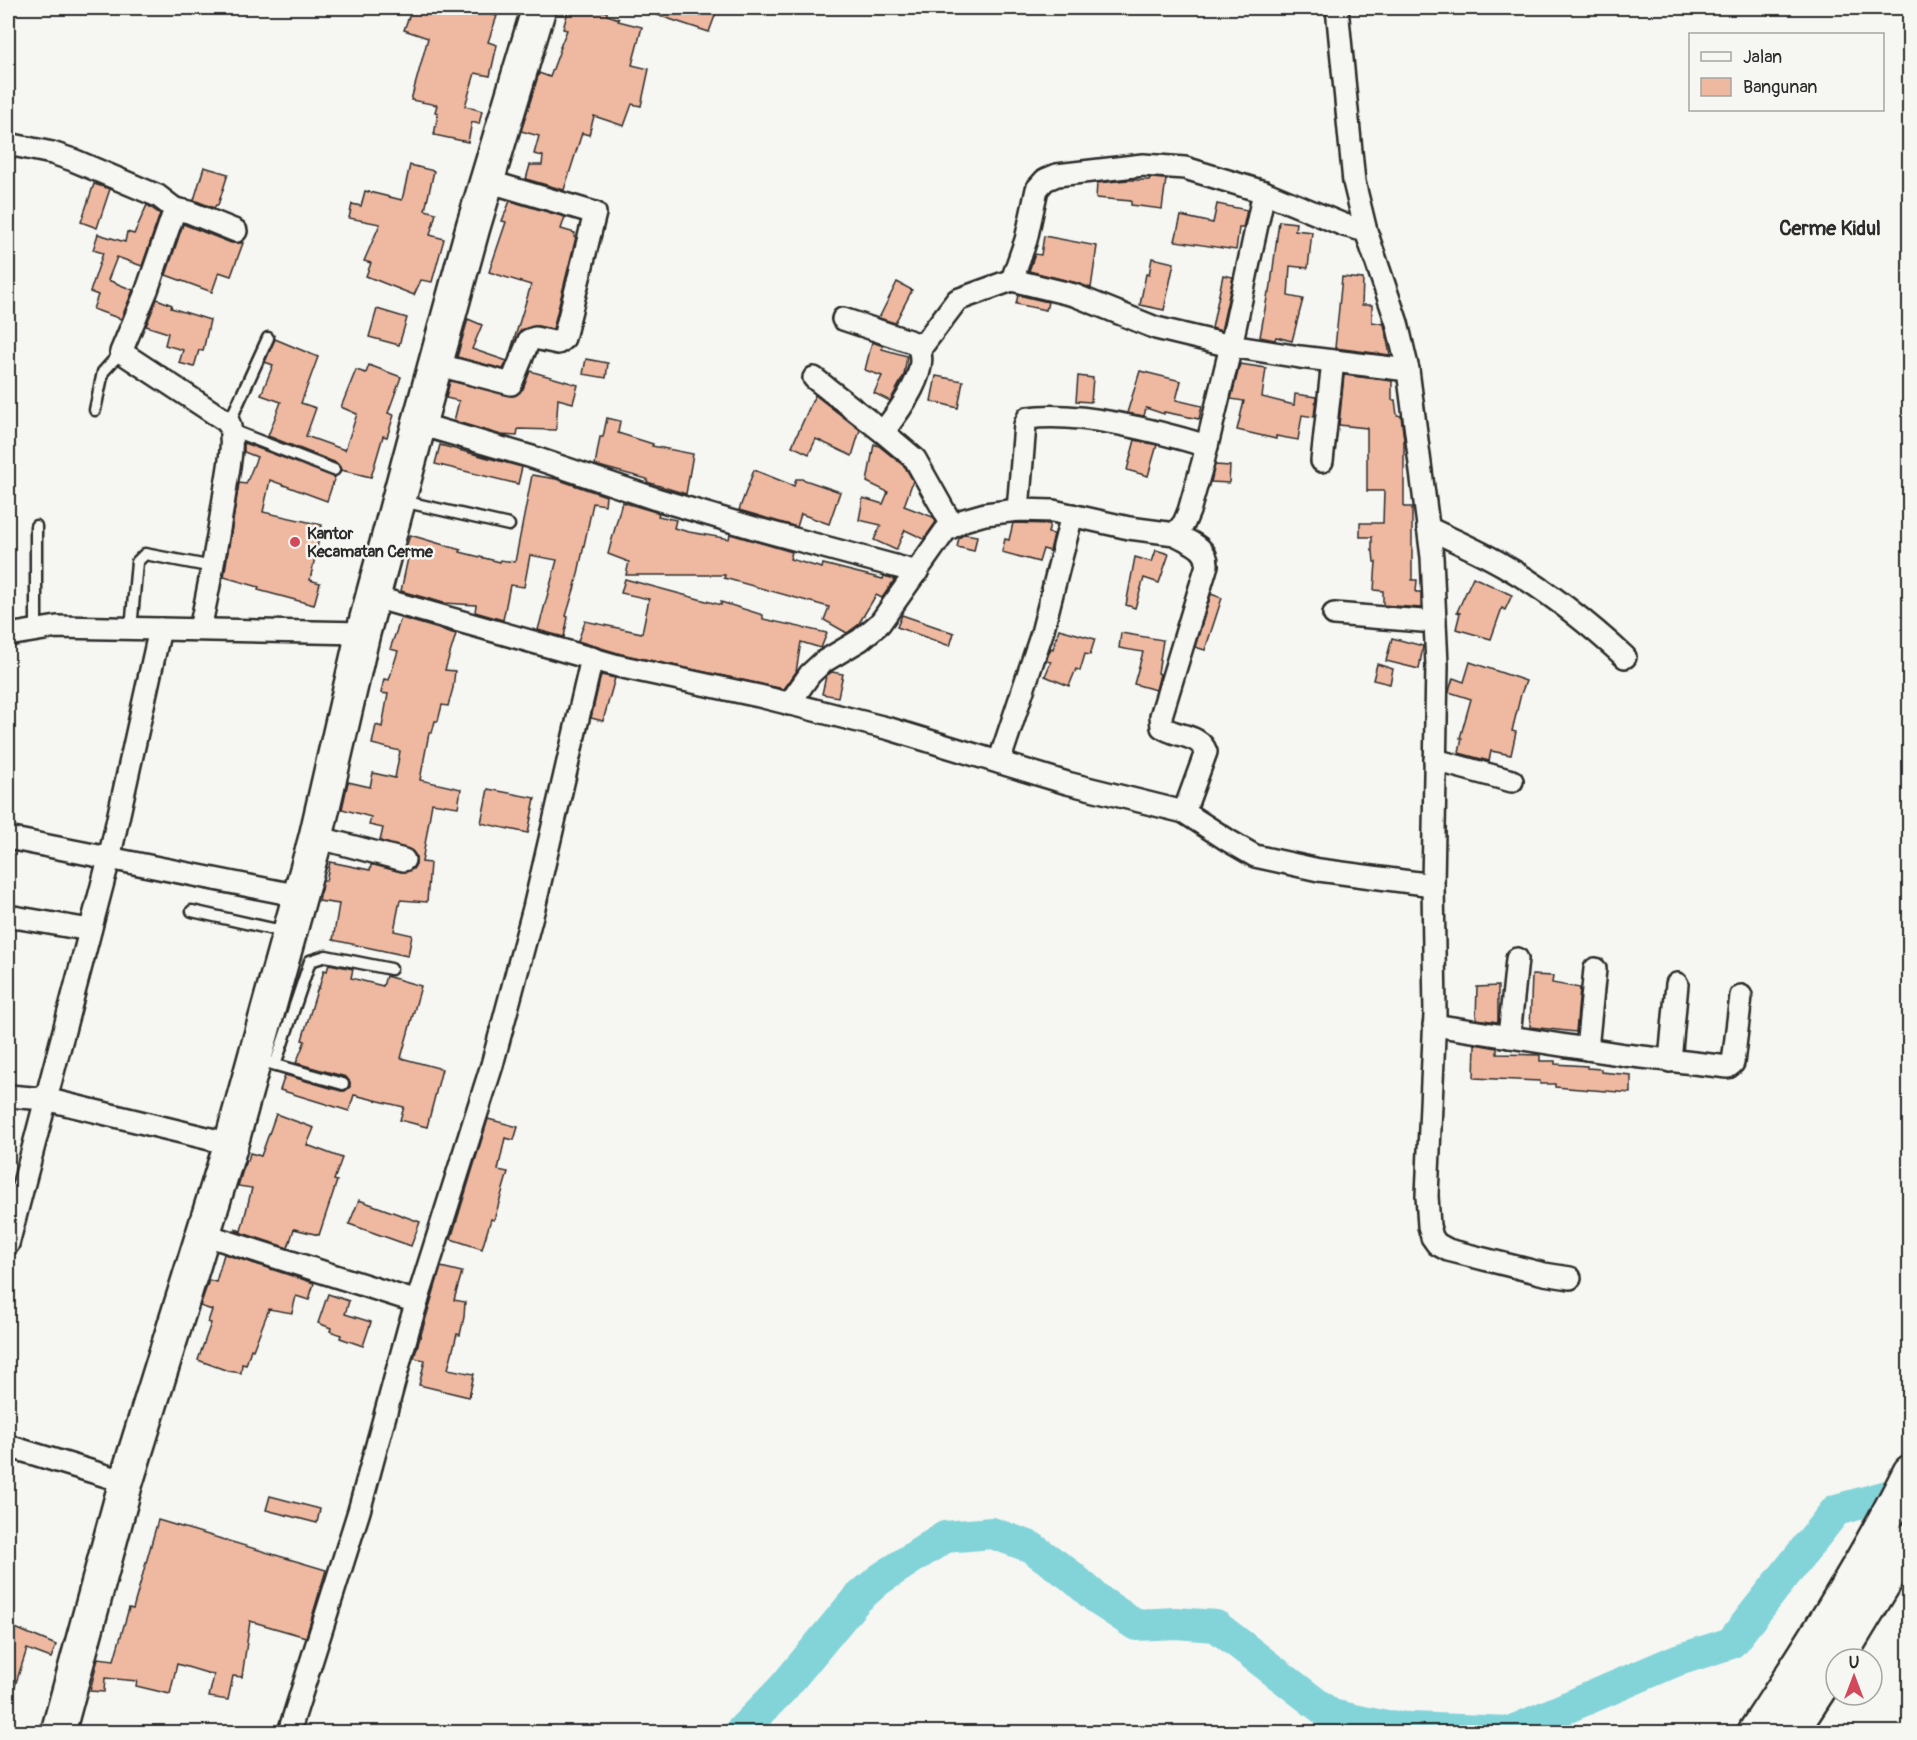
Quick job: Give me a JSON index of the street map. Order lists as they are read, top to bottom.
{
  "districts": ["Cerme Kidul"],
  "places": ["Kantor Kecamatan Cerme"],
  "legend": ["Jalan", "Bangunan"],
  "north": "top"
}
